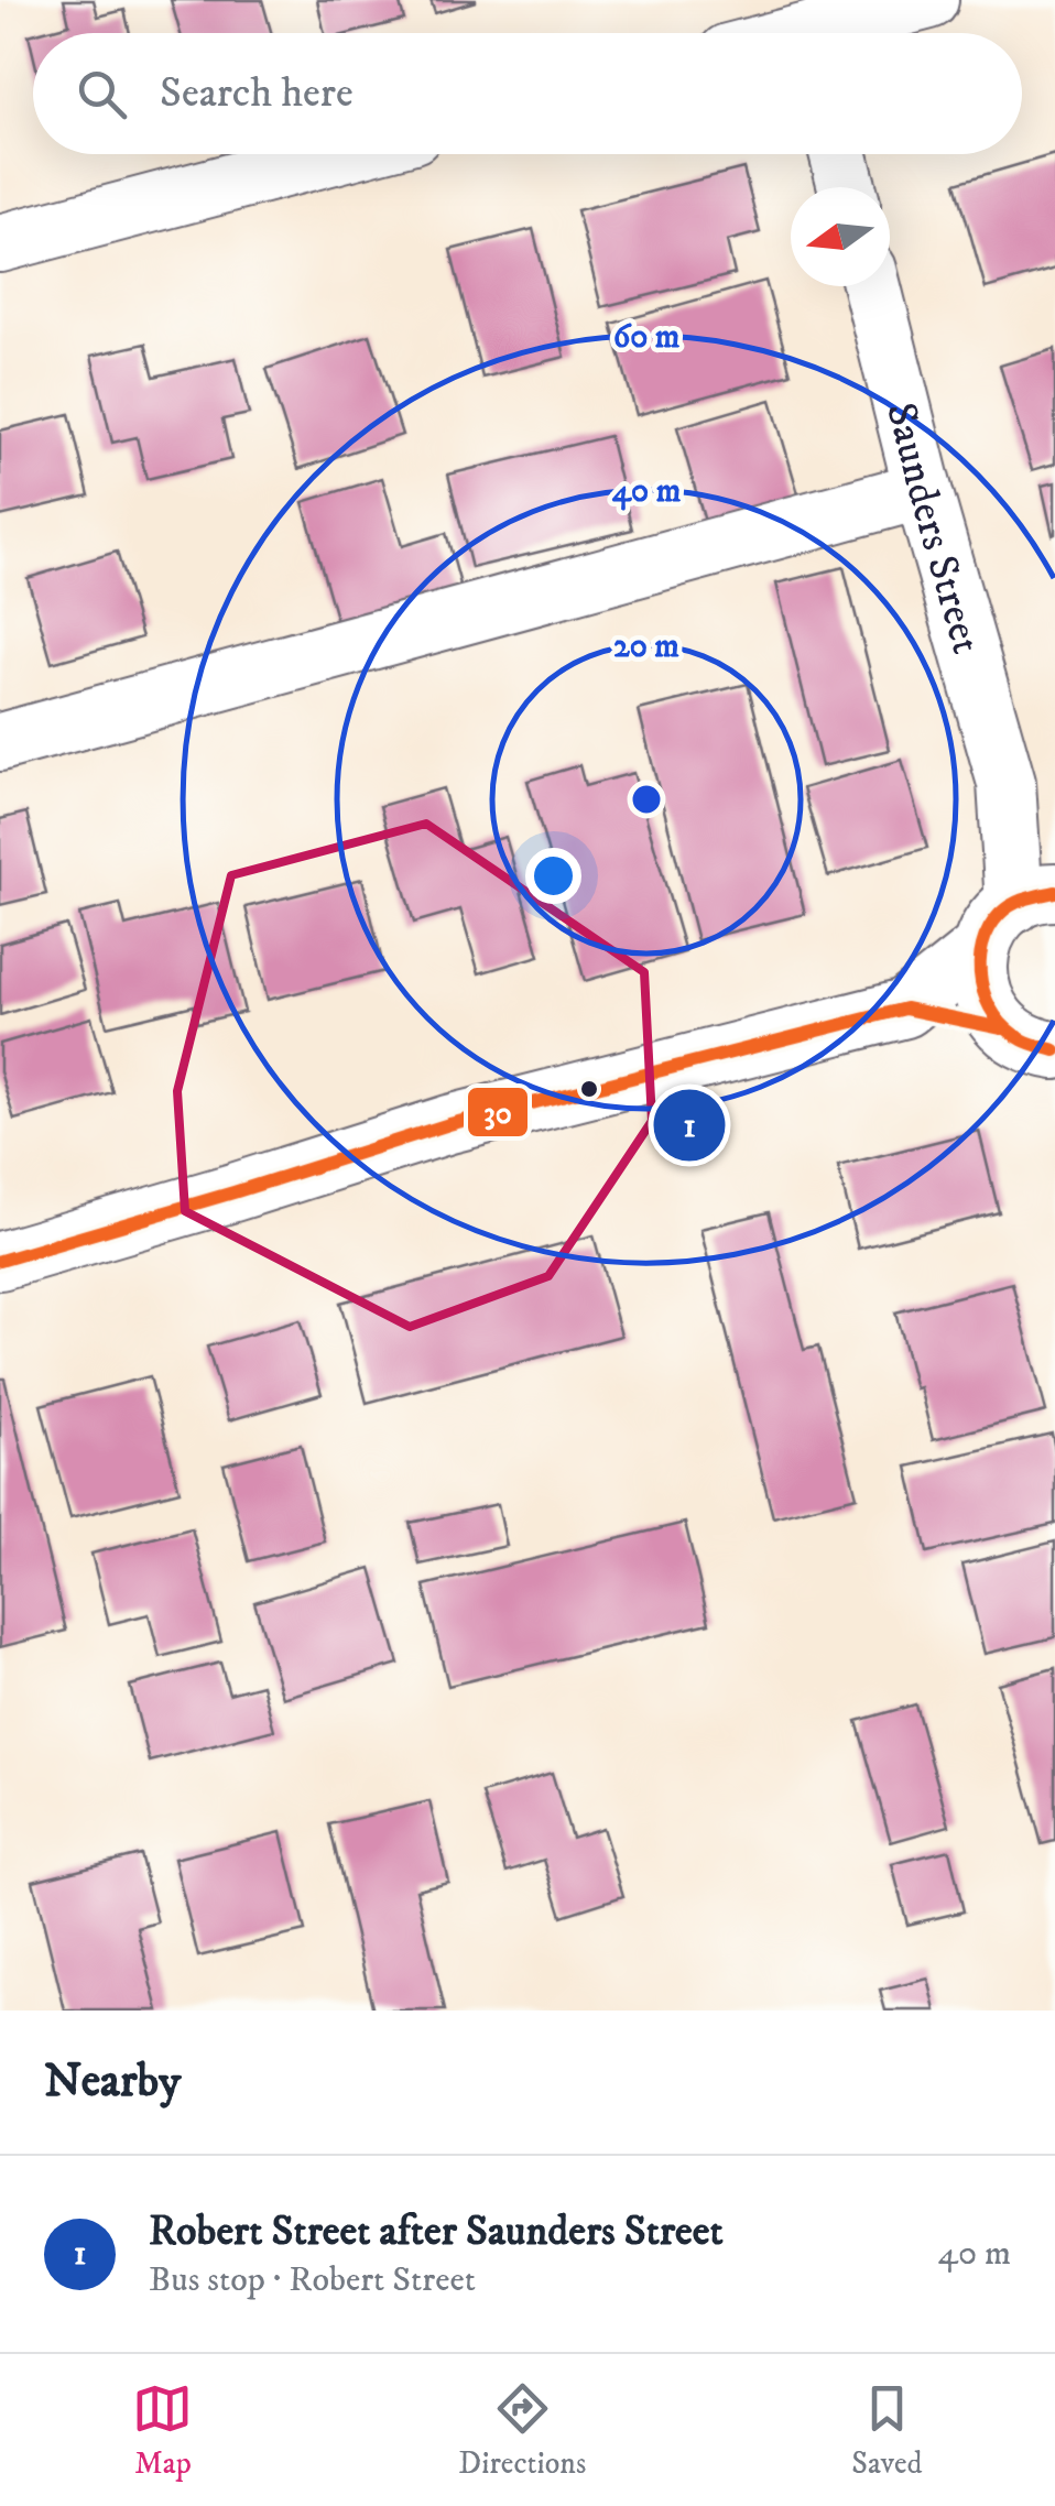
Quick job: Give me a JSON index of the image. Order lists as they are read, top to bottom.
{
  "streets": {
    "street": ["Saunders Street"]
  },
  "lines": ["transit line 30"],
  "north": "left",
  "page": {
    "search": "Search here",
    "pins": "1",
    "heading": "Nearby",
    "list": [
      {
        "mark": "1",
        "name": "Robert Street after Saunders Street",
        "note": "Bus stop · Robert Street",
        "value": "40 m"
      }
    ],
    "nav": ["Map", "Directions", "Saved"]
  },
  "rings": ["60 m", "40 m", "20 m"]
}
